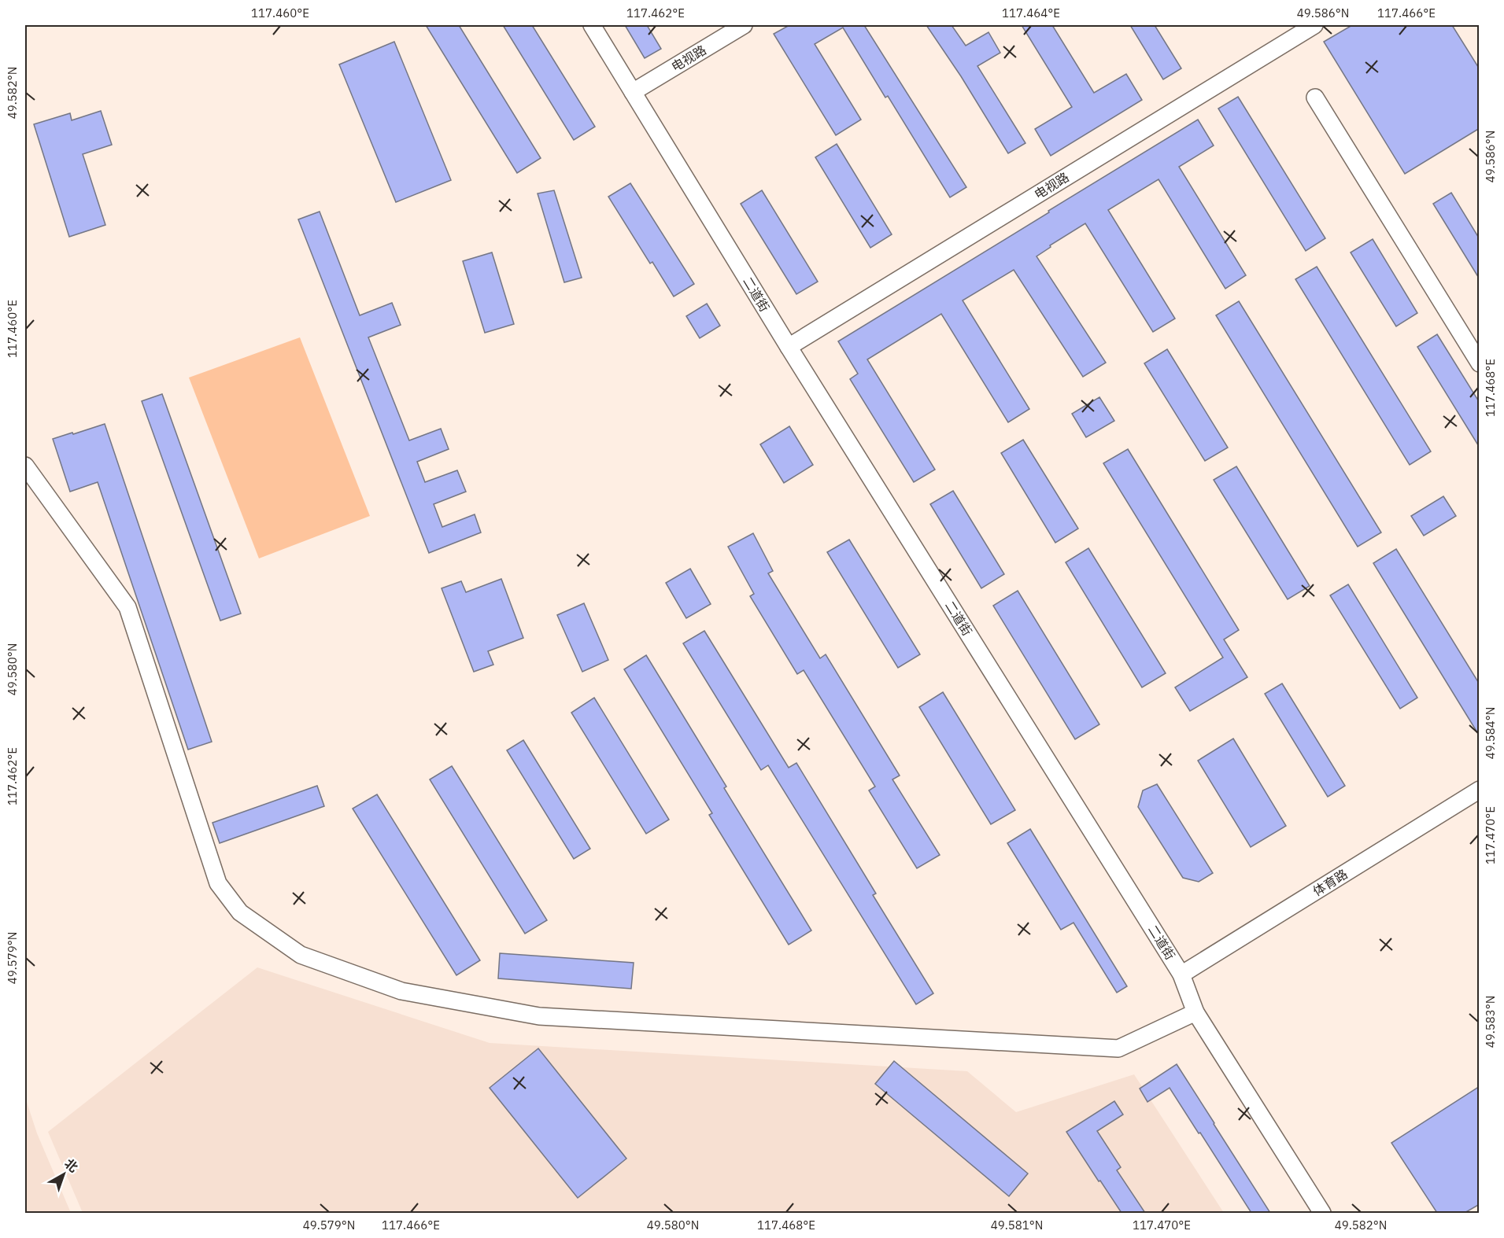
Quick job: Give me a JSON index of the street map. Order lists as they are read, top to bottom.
{
  "streets": {
    "street": ["电视路", "二道街", "体育路"]
  },
  "crossings": [
    ["电视路", "二道街"],
    ["二道街", "体育路"]
  ],
  "north": "top right",
  "coordinates": [
    "117.460°E",
    "117.462°E",
    "117.464°E",
    "49.586°N",
    "117.466°E",
    "49.582°N",
    "117.468°E",
    "49.580°N",
    "49.584°N",
    "117.470°E",
    "49.579°N",
    "49.583°N",
    "49.581°N"
  ]
}
